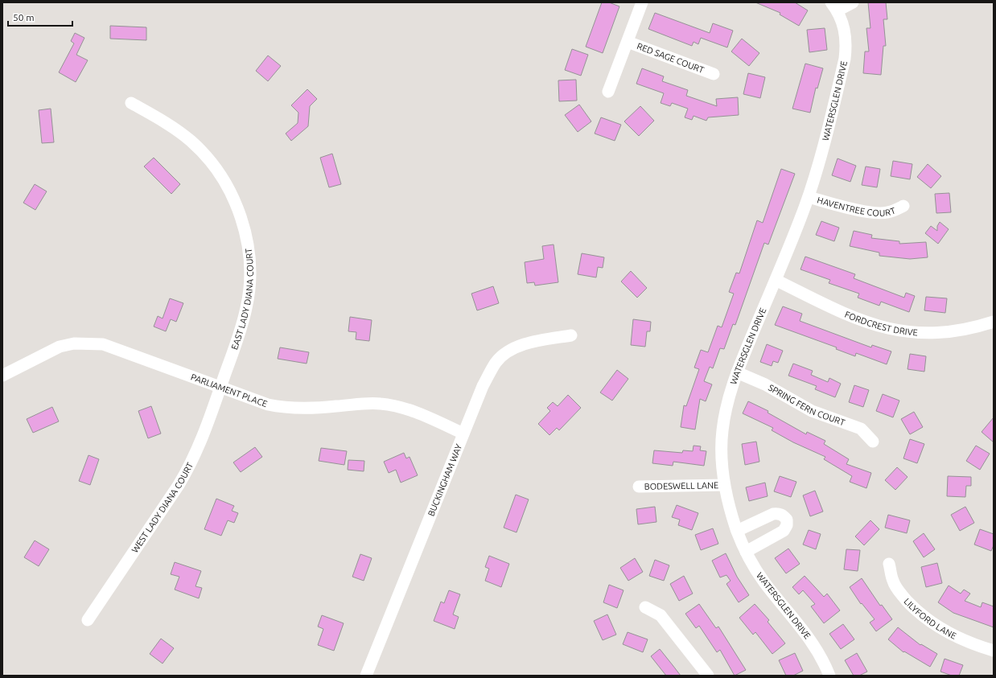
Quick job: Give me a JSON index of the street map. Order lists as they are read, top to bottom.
{
  "streets": {
    "street": [
      "RED SAGE COURT",
      "WATERSGLEN DRIVE",
      "HAVENTREE COURT",
      "EAST LADY DIANA COURT",
      "FORDCREST DRIVE",
      "PARLIAMENT PLACE",
      "SPRING FERN COURT",
      "BUCKINGHAM WAY",
      "BODESWELL LANE",
      "WEST LADY DIANA COURT",
      "LILYFORD LANE"
    ]
  },
  "crossings": [
    ["WATERSGLEN DRIVE", "HAVENTREE COURT"],
    ["WATERSGLEN DRIVE", "FORDCREST DRIVE"],
    ["WATERSGLEN DRIVE", "SPRING FERN COURT"],
    ["WATERSGLEN DRIVE", "BODESWELL LANE"],
    ["EAST LADY DIANA COURT", "PARLIAMENT PLACE"],
    ["EAST LADY DIANA COURT", "WEST LADY DIANA COURT"],
    ["PARLIAMENT PLACE", "BUCKINGHAM WAY"],
    ["PARLIAMENT PLACE", "WEST LADY DIANA COURT"]
  ],
  "scale_bar": "50 m"
}
